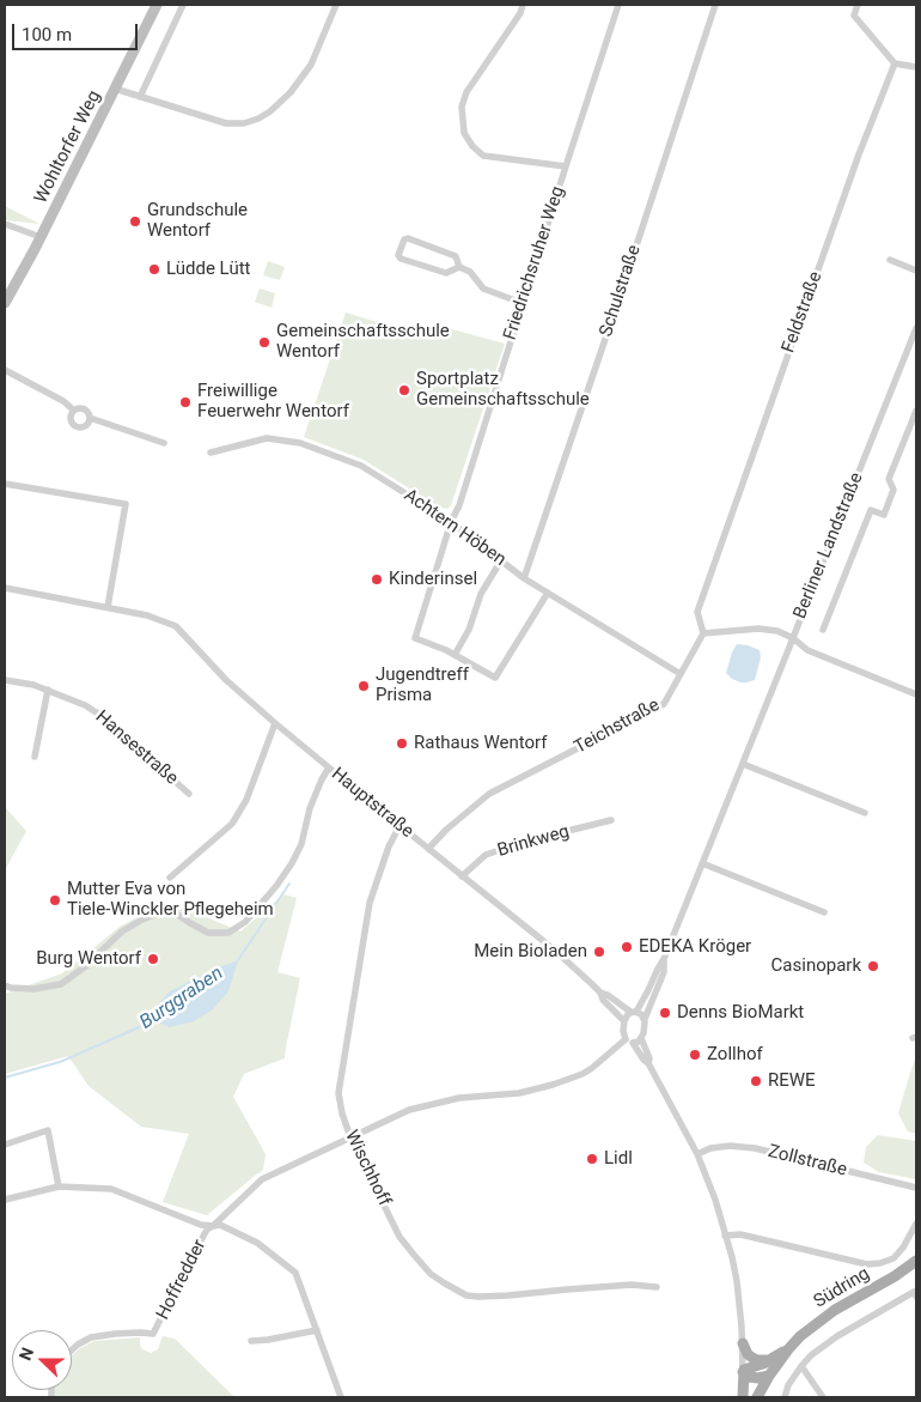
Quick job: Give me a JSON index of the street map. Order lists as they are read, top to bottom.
{
  "streets": {
    "main road": ["Wohltorfer Weg", "Südring"],
    "street": [
      "Friedrichsruher Weg",
      "Schulstraße",
      "Feldstraße",
      "Achtern Höben",
      "Berliner Landstraße",
      "Teichstraße",
      "Hansestraße",
      "Hauptstraße",
      "Brinkweg",
      "Zollstraße",
      "Wischhoff",
      "Hoffredder"
    ]
  },
  "crossings": [
    ["Friedrichsruher Weg", "Achtern Höben"],
    ["Schulstraße", "Achtern Höben"],
    ["Feldstraße", "Teichstraße"],
    ["Achtern Höben", "Teichstraße"],
    ["Berliner Landstraße", "Hauptstraße"],
    ["Berliner Landstraße", "Hoffredder"],
    ["Teichstraße", "Hauptstraße"],
    ["Hauptstraße", "Brinkweg"],
    ["Hauptstraße", "Wischhoff"],
    ["Hauptstraße", "Hoffredder"],
    ["Wischhoff", "Hoffredder"]
  ],
  "water": ["Burggraben"],
  "places": [
    "Grundschule Wentorf",
    "Lüdde Lütt",
    "Gemeinschaftsschule Wentorf",
    "Sportplatz Gemeinschaftsschule",
    "Freiwillige Feuerwehr Wentorf",
    "Kinderinsel",
    "Jugendtreff Prisma",
    "Rathaus Wentorf",
    "Mutter Eva von Tiele-Winckler Pflegeheim",
    "EDEKA Kröger",
    "Mein Bioladen",
    "Burg Wentorf",
    "Casinopark",
    "Denns BioMarkt",
    "Zollhof",
    "REWE",
    "Lidl"
  ],
  "scale_bar": "100 m",
  "north": "left"
}
